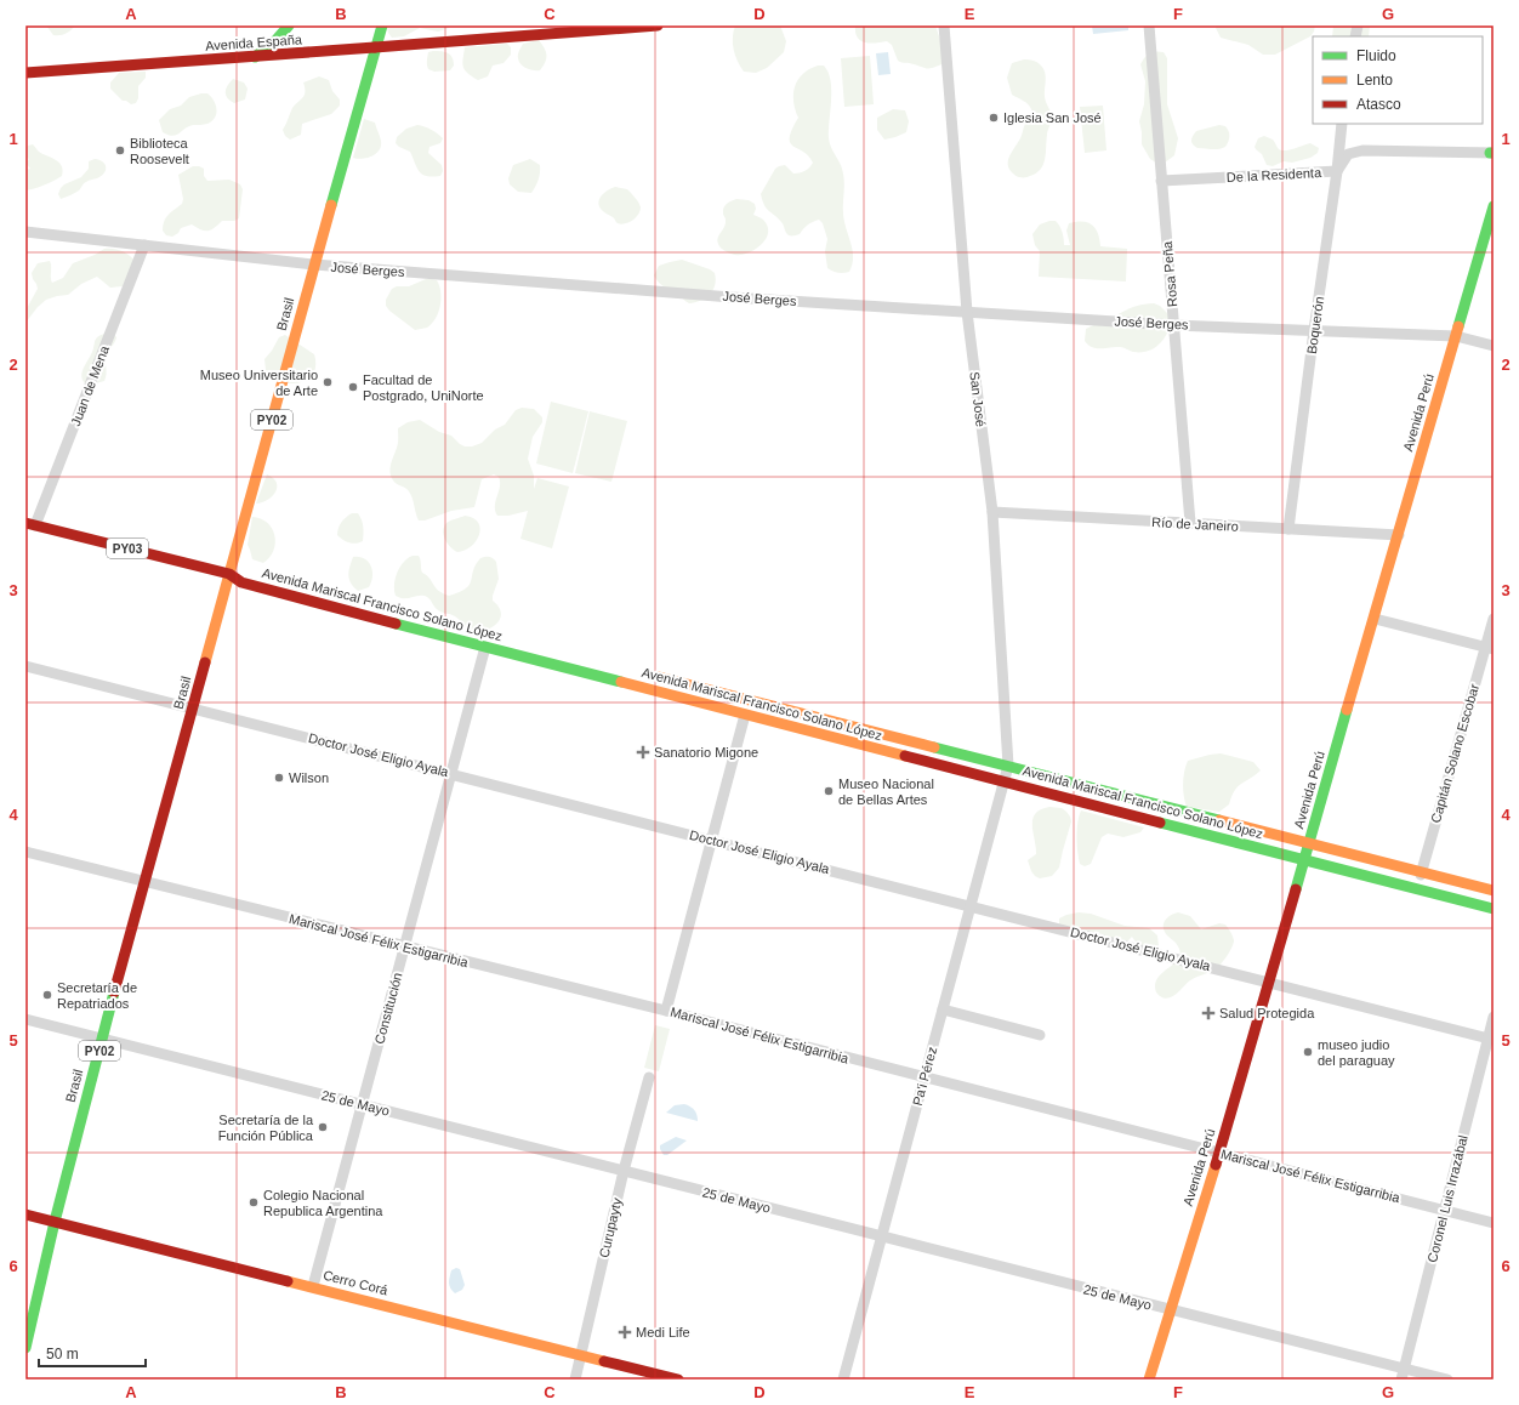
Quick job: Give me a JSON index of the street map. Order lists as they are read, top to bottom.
{
  "streets": {
    "main road": [
      "Avenida España",
      "Brasil",
      "Avenida Perú",
      "PY02",
      "PY03",
      "Avenida Mariscal Francisco Solano López",
      "Cerro Corá"
    ],
    "street": [
      "De la Residenta",
      "José Berges",
      "Rosa Peña",
      "Boquerón",
      "Juan de Mena",
      "San José",
      "Río de Janeiro",
      "Capitán Solano Escobar",
      "Doctor José Eligio Ayala",
      "Mariscal José Félix Estigarribia",
      "Constitución",
      "Pa'i Pérez",
      "25 de Mayo",
      "Coronel Luis Irrazábal",
      "Curupayty"
    ]
  },
  "crossings": [
    ["Avenida España", "Brasil"],
    ["De la Residenta", "Rosa Peña"],
    ["De la Residenta", "Boquerón"],
    ["José Berges", "Rosa Peña"],
    ["José Berges", "Brasil"],
    ["José Berges", "Boquerón"],
    ["José Berges", "Juan de Mena"],
    ["José Berges", "San José"],
    ["José Berges", "Avenida Perú"],
    ["Rosa Peña", "Río de Janeiro"],
    ["Brasil", "Avenida Mariscal Francisco Solano López"],
    ["Brasil", "Doctor José Eligio Ayala"],
    ["Brasil", "Mariscal José Félix Estigarribia"],
    ["Brasil", "25 de Mayo"],
    ["Brasil", "Cerro Corá"],
    ["Boquerón", "Río de Janeiro"],
    ["Juan de Mena", "Avenida Mariscal Francisco Solano López"],
    ["San José", "Río de Janeiro"],
    ["San José", "Avenida Mariscal Francisco Solano López"],
    ["San José", "Pa'i Pérez"],
    ["Avenida Perú", "Río de Janeiro"],
    ["Avenida Perú", "Avenida Mariscal Francisco Solano López"],
    ["Avenida Perú", "Doctor José Eligio Ayala"],
    ["Avenida Perú", "Mariscal José Félix Estigarribia"],
    ["Avenida Perú", "25 de Mayo"],
    ["Avenida Mariscal Francisco Solano López", "Capitán Solano Escobar"],
    ["Avenida Mariscal Francisco Solano López", "Constitución"],
    ["Avenida Mariscal Francisco Solano López", "Pa'i Pérez"],
    ["Doctor José Eligio Ayala", "Constitución"],
    ["Doctor José Eligio Ayala", "Pa'i Pérez"],
    ["Doctor José Eligio Ayala", "Coronel Luis Irrazábal"],
    ["Mariscal José Félix Estigarribia", "Constitución"],
    ["Mariscal José Félix Estigarribia", "Pa'i Pérez"],
    ["Mariscal José Félix Estigarribia", "Coronel Luis Irrazábal"],
    ["Constitución", "25 de Mayo"],
    ["Constitución", "Cerro Corá"],
    ["Pa'i Pérez", "25 de Mayo"],
    ["25 de Mayo", "Coronel Luis Irrazábal"],
    ["25 de Mayo", "Curupayty"],
    ["Curupayty", "Cerro Corá"]
  ],
  "places": {
    "other": [
      "Iglesia San José",
      "Biblioteca Roosevelt",
      "Museo Universitario de Arte",
      "Facultad de Postgrado, UniNorte",
      "Wilson",
      "Museo Nacional de Bellas Artes",
      "Secretaría de Repatriados",
      "museo judio del paraguay",
      "Secretaría de la Función Pública",
      "Colegio Nacional Republica Argentina"
    ],
    "health": ["Sanatorio Migone", "Salud Protegida", "Medi Life"]
  },
  "legend": ["Fluido", "Lento", "Atasco"],
  "scale_bar": "50 m",
  "grid": {
    "columns": [
      "A",
      "B",
      "C",
      "D",
      "E",
      "F",
      "G"
    ],
    "rows": [
      "1",
      "2",
      "3",
      "4",
      "5",
      "6"
    ]
  }
}
